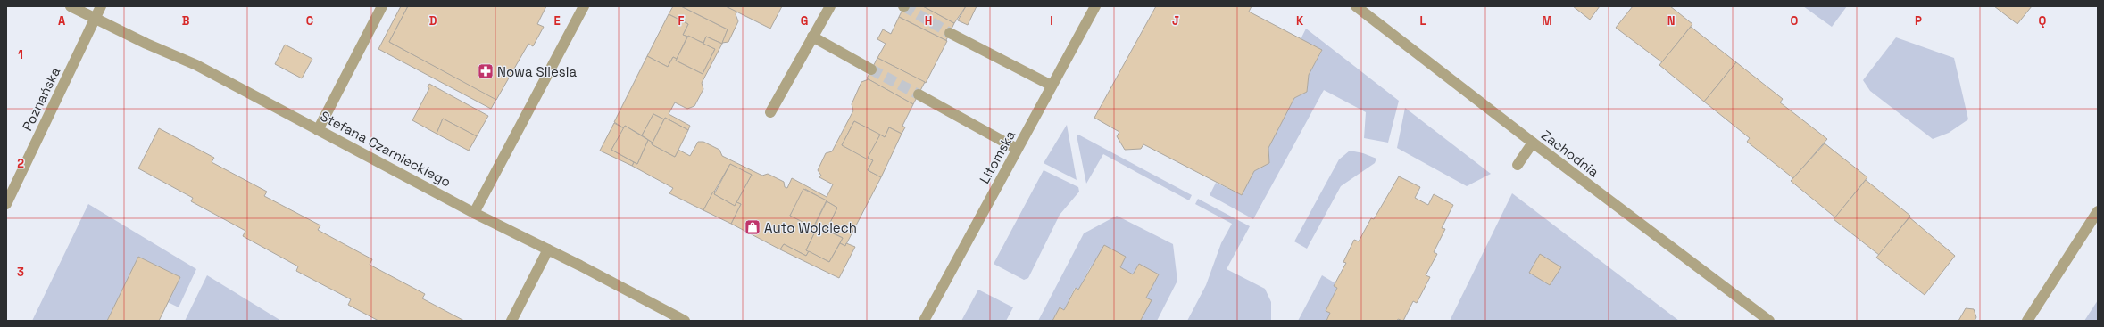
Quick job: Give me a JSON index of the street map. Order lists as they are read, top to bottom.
{
  "streets": {
    "street": [
      "Poznańska",
      "Stefana Czarnieckiego",
      "Zachodnia",
      "Litomska"
    ]
  },
  "crossings": [
    ["Poznańska", "Stefana Czarnieckiego"]
  ],
  "places": {
    "pharmacy": ["Nowa Silesia"],
    "shop": ["Auto Wojciech"]
  },
  "grid": {
    "columns": [
      "A",
      "B",
      "C",
      "D",
      "E",
      "F",
      "G",
      "H",
      "I",
      "J",
      "K",
      "L",
      "M",
      "N",
      "O",
      "P",
      "Q"
    ],
    "rows": ["1", "2", "3"]
  }
}
